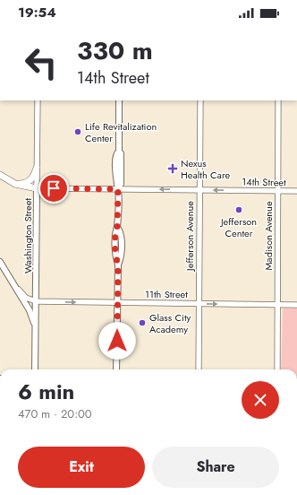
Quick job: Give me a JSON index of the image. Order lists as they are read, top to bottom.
{
  "streets": {
    "main road": ["Washington Street"],
    "street": [
      "14th Street",
      "Jefferson Avenue",
      "Madison Avenue",
      "11th Street"
    ]
  },
  "crossings": [
    ["14th Street", "Washington Street"],
    ["14th Street", "Jefferson Avenue"],
    ["14th Street", "Madison Avenue"],
    ["Washington Street", "11th Street"],
    ["Jefferson Avenue", "11th Street"],
    ["Madison Avenue", "11th Street"]
  ],
  "one_way": ["14th Street", "11th Street"],
  "places": {
    "other": ["Life Revitalization Center", "Jefferson Center", "Glass City Academy"],
    "health": ["Nexus Health Care"]
  },
  "page": {
    "status": "19:54",
    "turn": ["330 m", "14th Street"],
    "heading": ["6 min", "470 m · 20:00"],
    "buttons": ["Exit", "Share"]
  }
}
